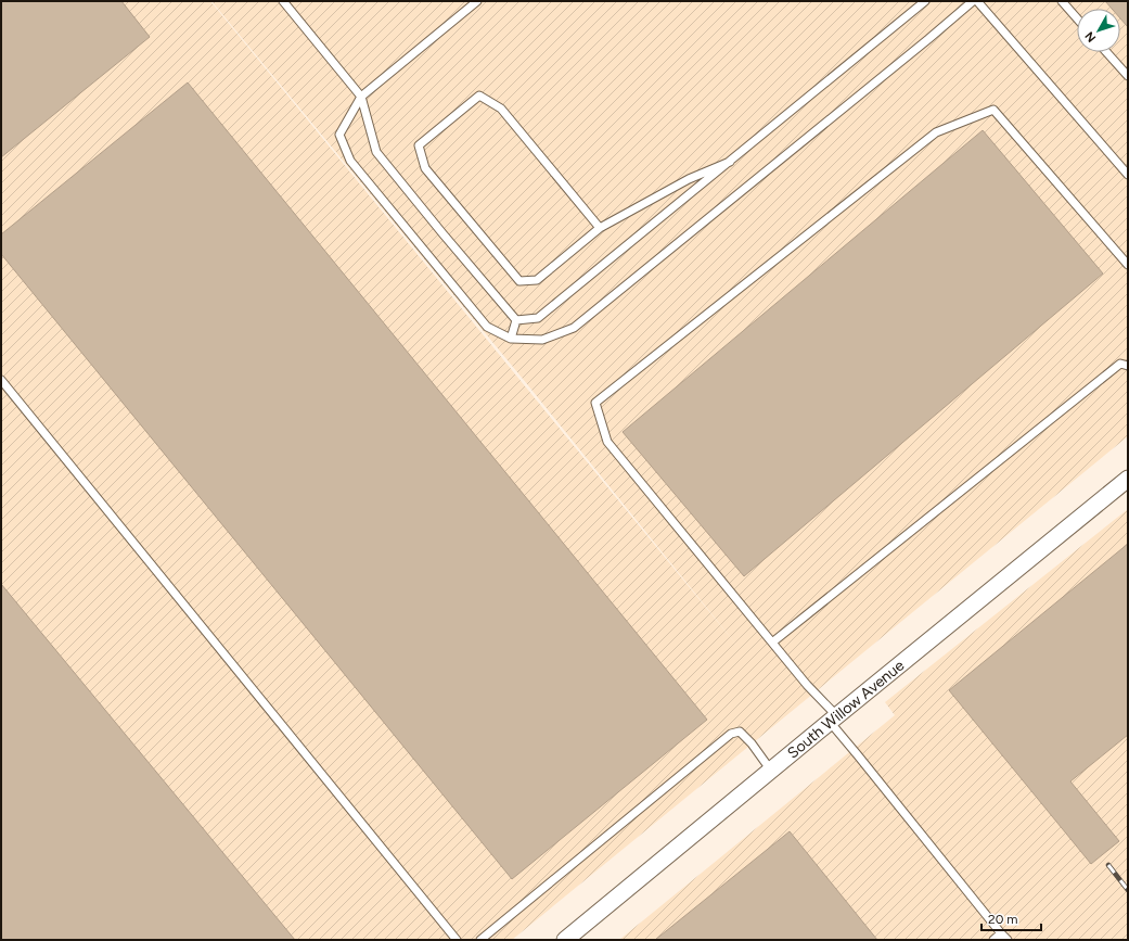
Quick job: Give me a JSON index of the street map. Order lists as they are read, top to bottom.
{
  "streets": {
    "street": ["South Willow Avenue"]
  },
  "scale_bar": "20 m",
  "north": "bottom left"
}
